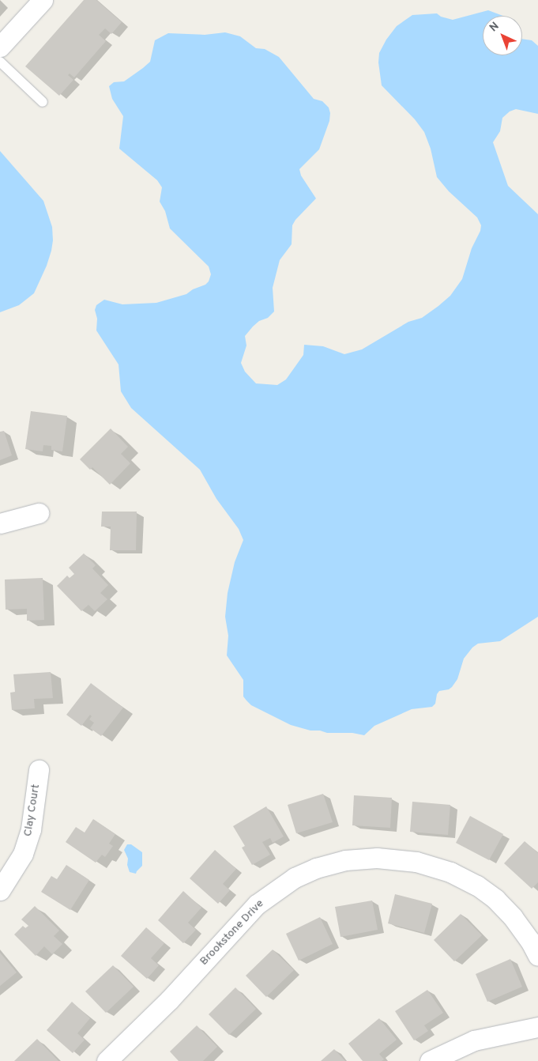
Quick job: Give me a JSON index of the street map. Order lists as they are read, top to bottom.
{
  "streets": {
    "street": ["Clay Court", "Brookstone Drive"]
  },
  "north": "top left"
}
